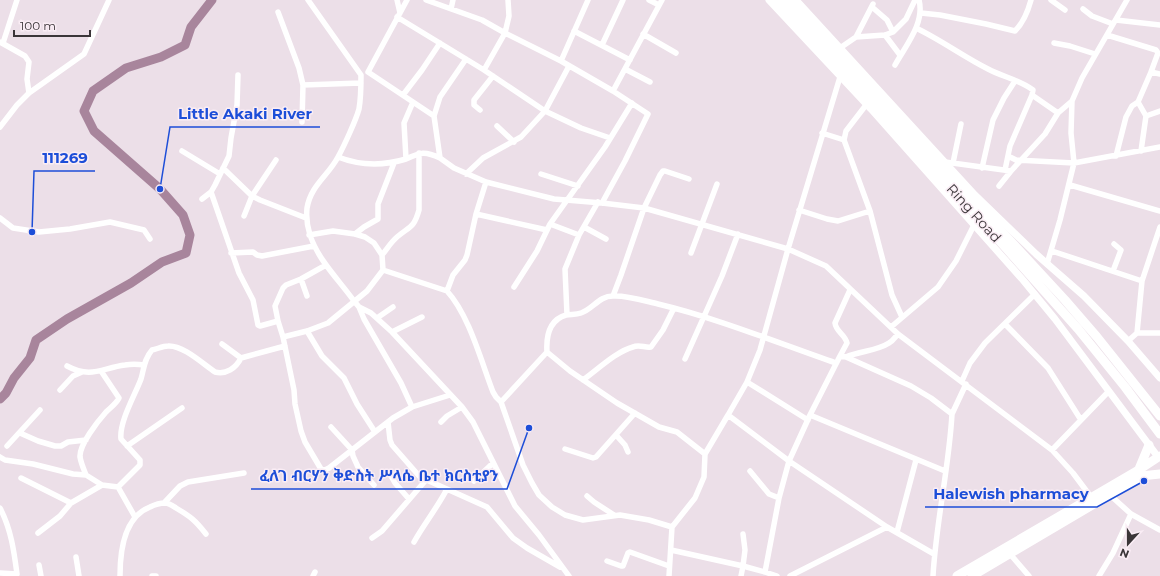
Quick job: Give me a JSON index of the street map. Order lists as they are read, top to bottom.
{
  "streets": {
    "main road": ["Ring Road"]
  },
  "places": [
    "Little Akaki River",
    "111269",
    "ፈለገ ብርሃን ቅድስት ሥላሴ ቤተ ክርስቲያን",
    "Halewish pharmacy"
  ],
  "scale_bar": "100 m",
  "north": "bottom"
}
